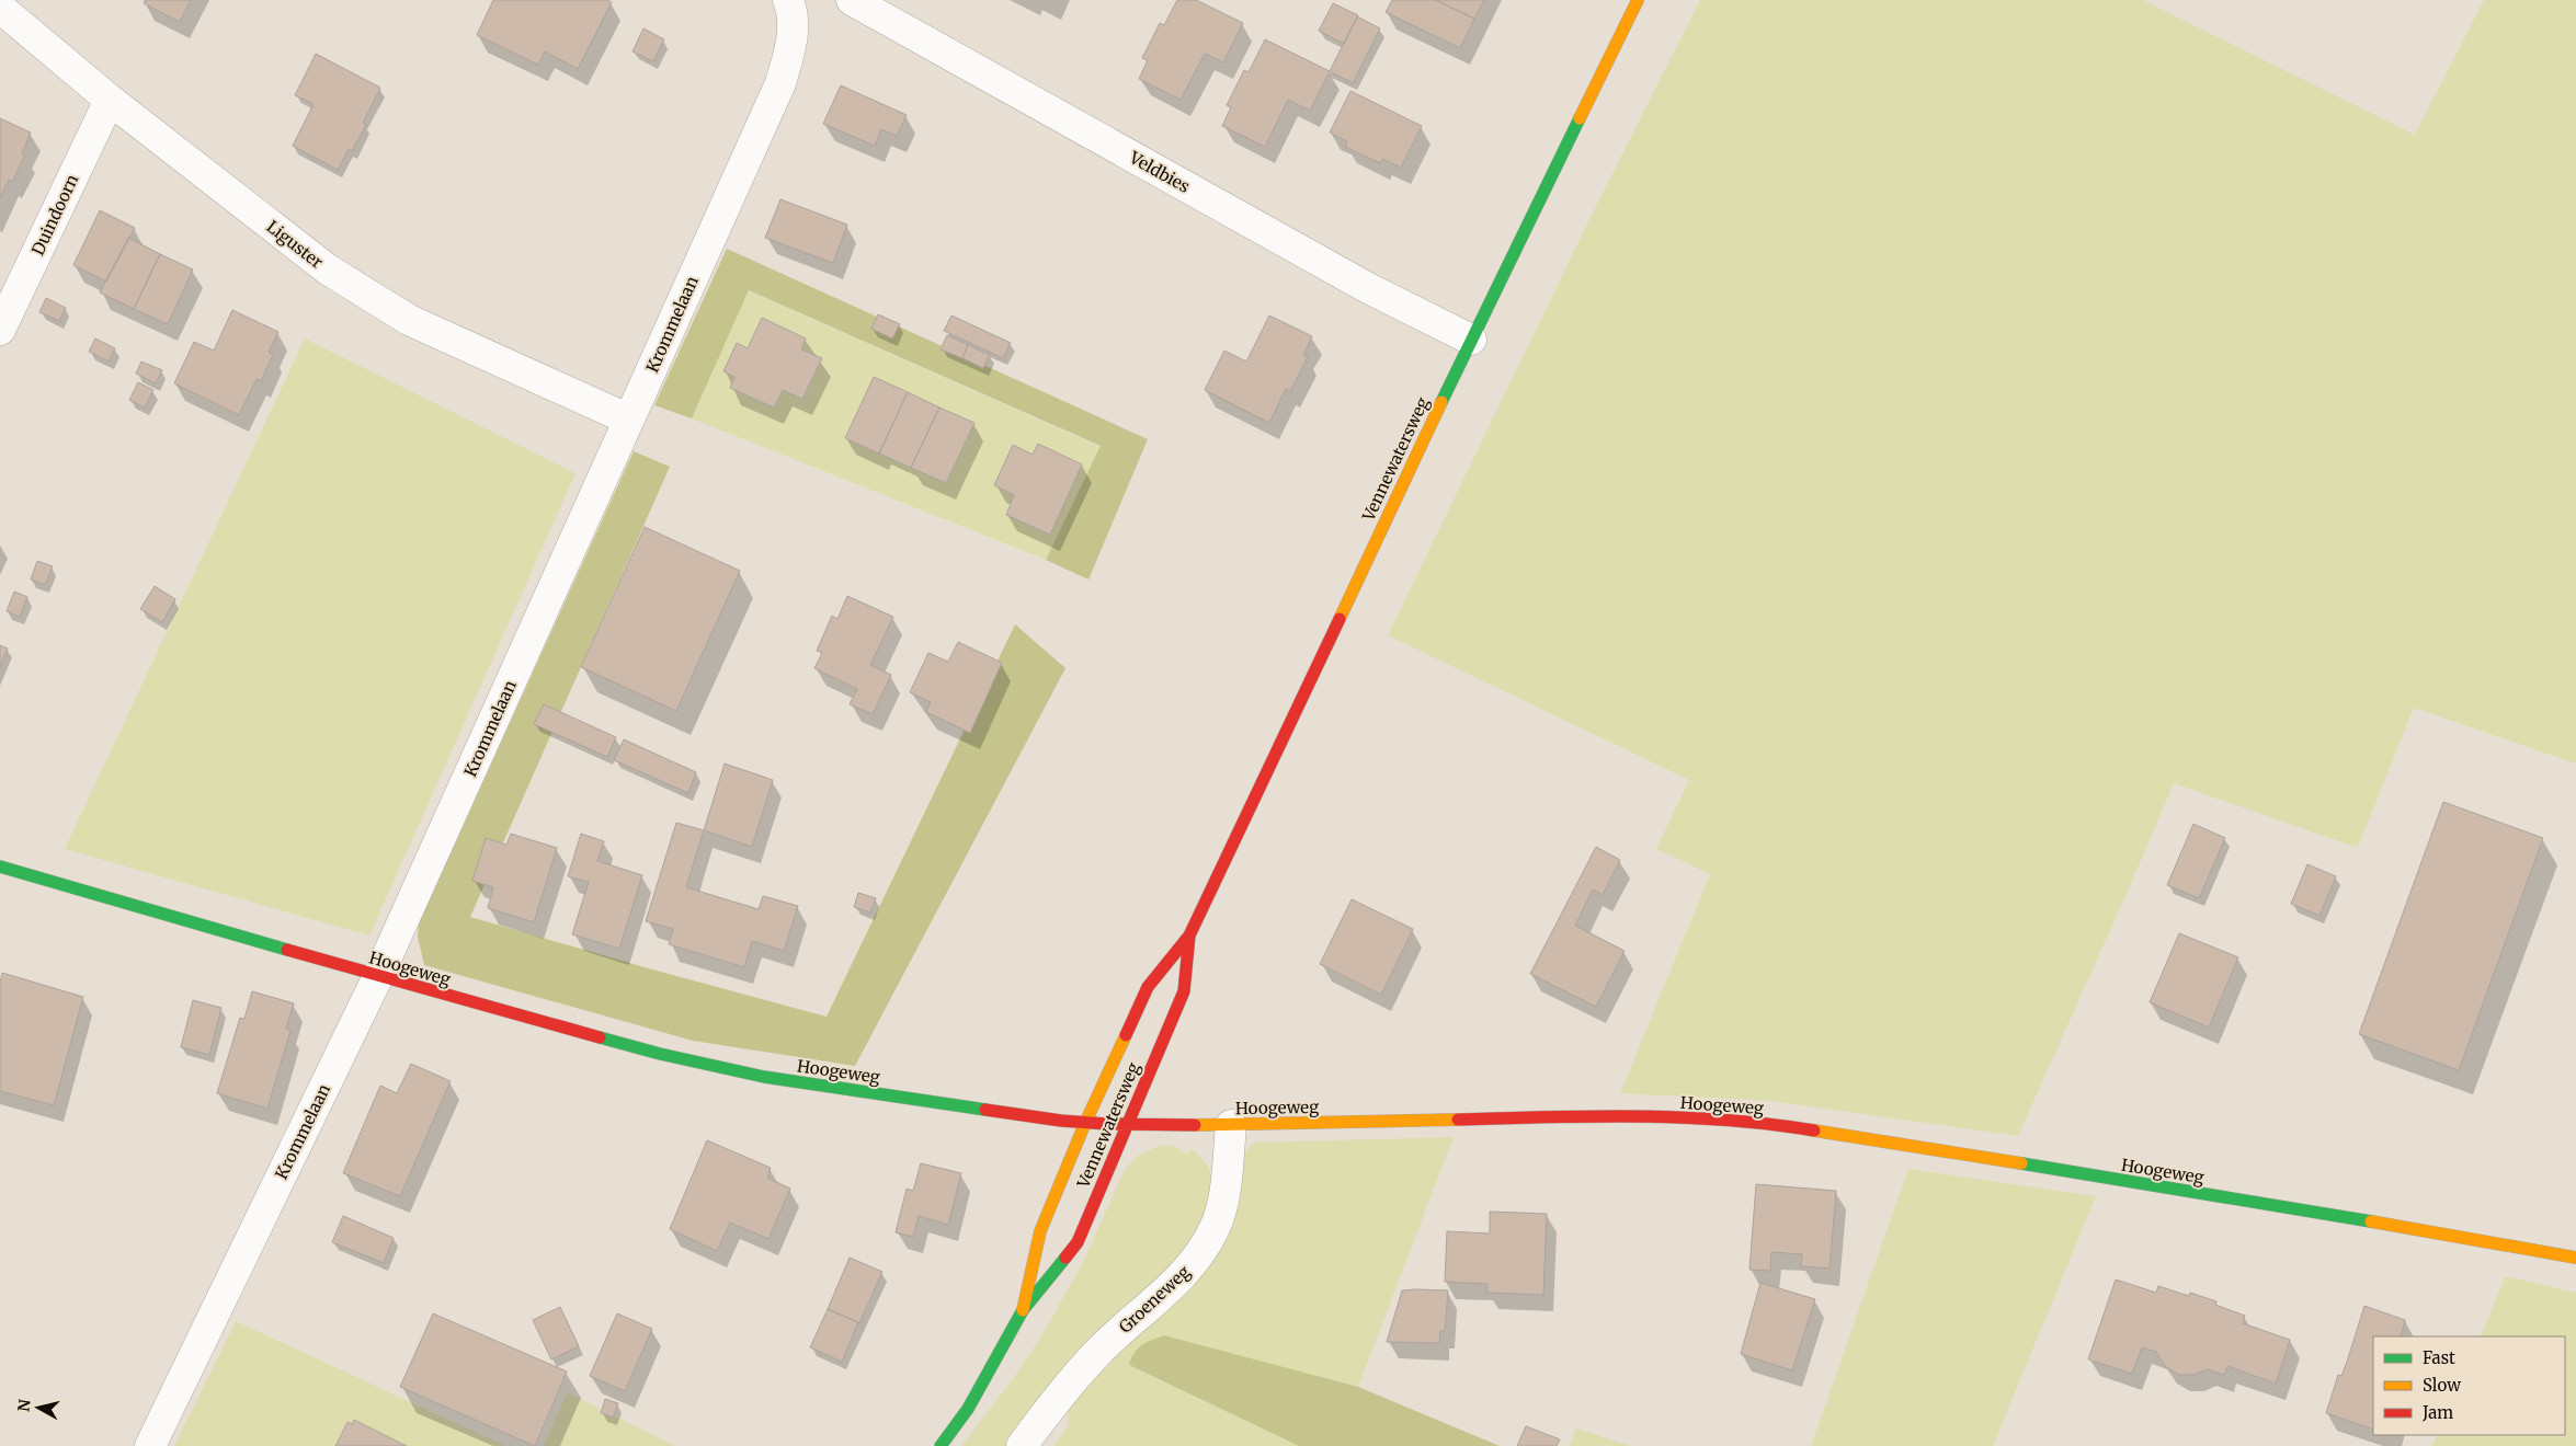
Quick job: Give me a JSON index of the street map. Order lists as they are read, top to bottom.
{
  "streets": {
    "street": [
      "Veldbies",
      "Duindoorn",
      "Liguster",
      "Krommelaan",
      "Vennewatersweg",
      "Hoogeweg",
      "Groeneweg"
    ]
  },
  "crossings": [
    ["Veldbies", "Vennewatersweg"],
    ["Duindoorn", "Liguster"],
    ["Liguster", "Krommelaan"],
    ["Krommelaan", "Hoogeweg"],
    ["Vennewatersweg", "Hoogeweg"],
    ["Hoogeweg", "Groeneweg"]
  ],
  "legend": ["Fast", "Slow", "Jam"],
  "north": "left"
}
